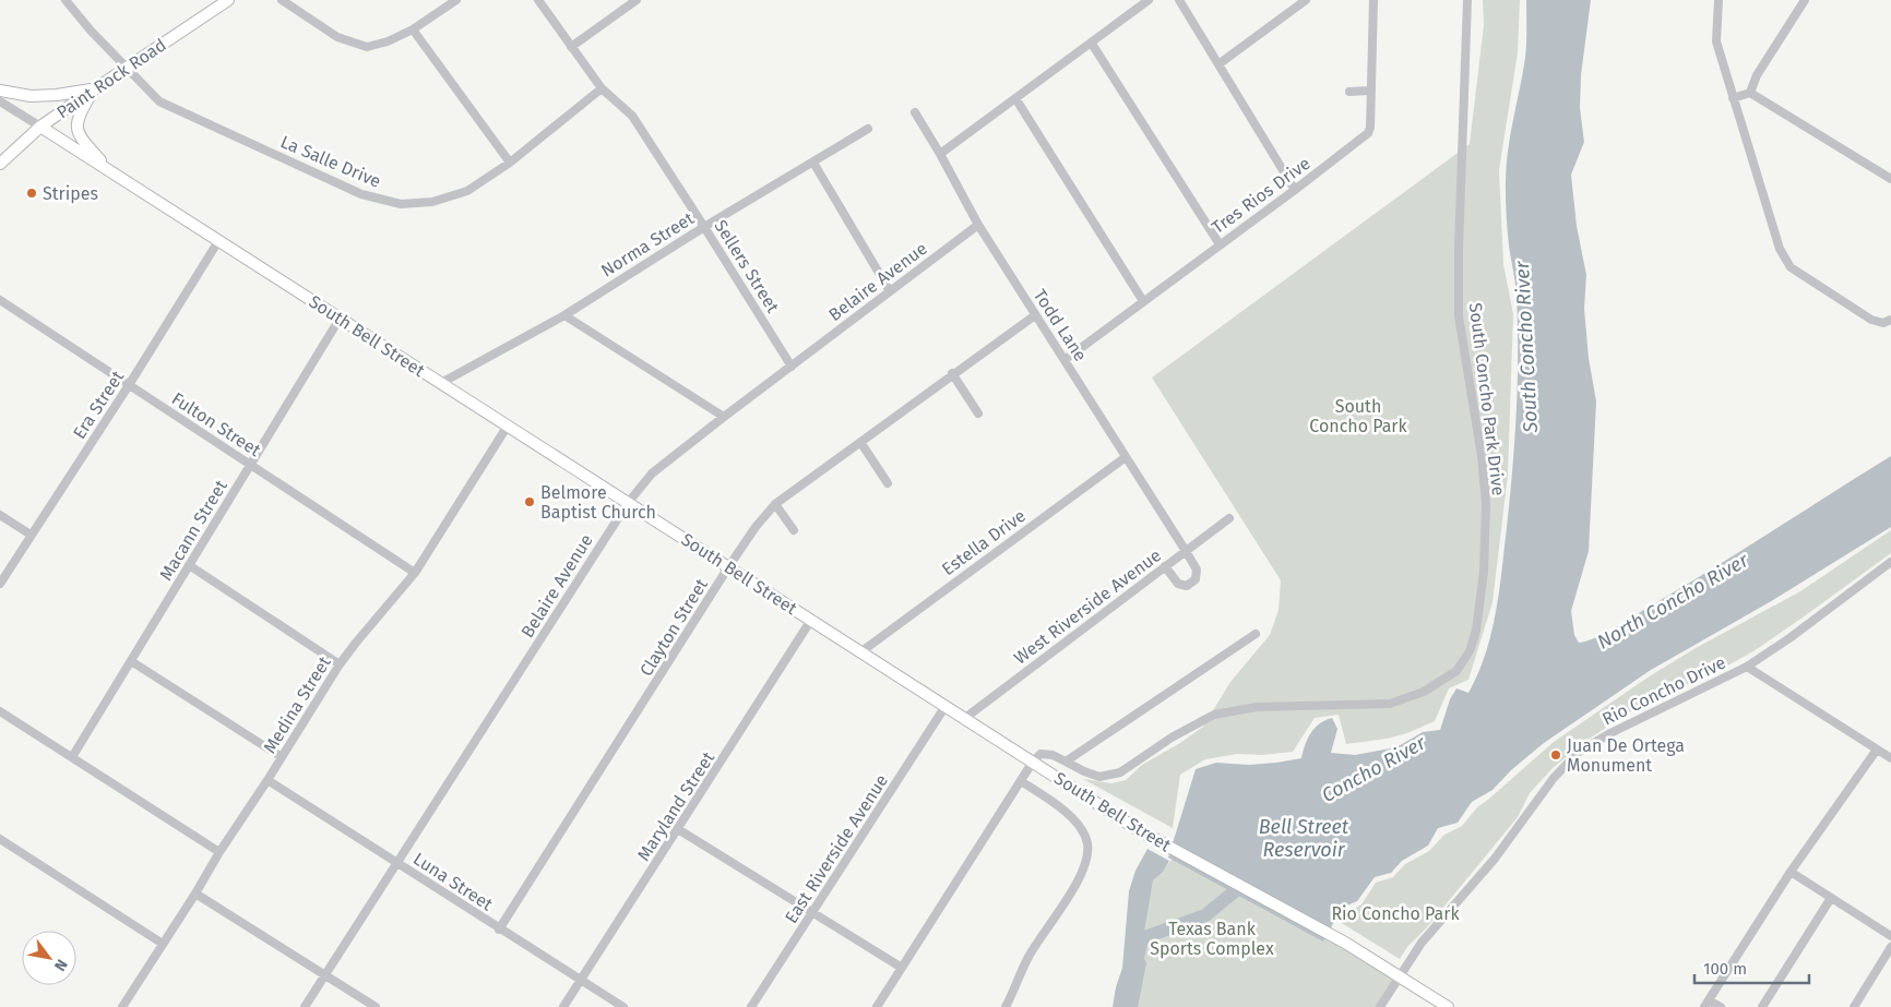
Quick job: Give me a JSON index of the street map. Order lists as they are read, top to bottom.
{
  "streets": {
    "main road": ["Paint Rock Road", "South Bell Street"],
    "street": [
      "La Salle Drive",
      "Tres Rios Drive",
      "Norma Street",
      "Sellers Street",
      "Belaire Avenue",
      "Todd Lane",
      "South Concho Park Drive",
      "Era Street",
      "Fulton Street",
      "Macann Street",
      "Estella Drive",
      "West Riverside Avenue",
      "Clayton Street",
      "Rio Concho Drive",
      "Medina Street",
      "Maryland Street",
      "East Riverside Avenue",
      "Luna Street"
    ]
  },
  "crossings": [
    ["Paint Rock Road", "La Salle Drive"],
    ["Paint Rock Road", "South Bell Street"],
    ["La Salle Drive", "Sellers Street"],
    ["Tres Rios Drive", "Todd Lane"],
    ["Norma Street", "Sellers Street"],
    ["Norma Street", "South Bell Street"],
    ["Sellers Street", "Belaire Avenue"],
    ["Belaire Avenue", "Todd Lane"],
    ["Belaire Avenue", "South Bell Street"],
    ["Belaire Avenue", "Luna Street"],
    ["Todd Lane", "Estella Drive"],
    ["Todd Lane", "West Riverside Avenue"],
    ["Todd Lane", "Clayton Street"],
    ["South Bell Street", "South Concho Park Drive"],
    ["South Bell Street", "Era Street"],
    ["South Bell Street", "Macann Street"],
    ["South Bell Street", "Estella Drive"],
    ["South Bell Street", "West Riverside Avenue"],
    ["South Bell Street", "Clayton Street"],
    ["South Bell Street", "Rio Concho Drive"],
    ["South Bell Street", "Medina Street"],
    ["South Bell Street", "Maryland Street"],
    ["South Bell Street", "East Riverside Avenue"],
    ["Era Street", "Fulton Street"],
    ["Fulton Street", "Macann Street"],
    ["Fulton Street", "Medina Street"],
    ["Clayton Street", "Luna Street"],
    ["Medina Street", "Luna Street"],
    ["Maryland Street", "Luna Street"]
  ],
  "water": [
    "South Concho River",
    "North Concho River",
    "Concho River",
    "Bell Street Reservoir"
  ],
  "parks": ["South Concho Park", "Rio Concho Park", "Texas Bank Sports Complex"],
  "places": ["Stripes", "Belmore Baptist Church", "Juan De Ortega Monument"],
  "scale_bar": "100 m",
  "north": "bottom right"
}
